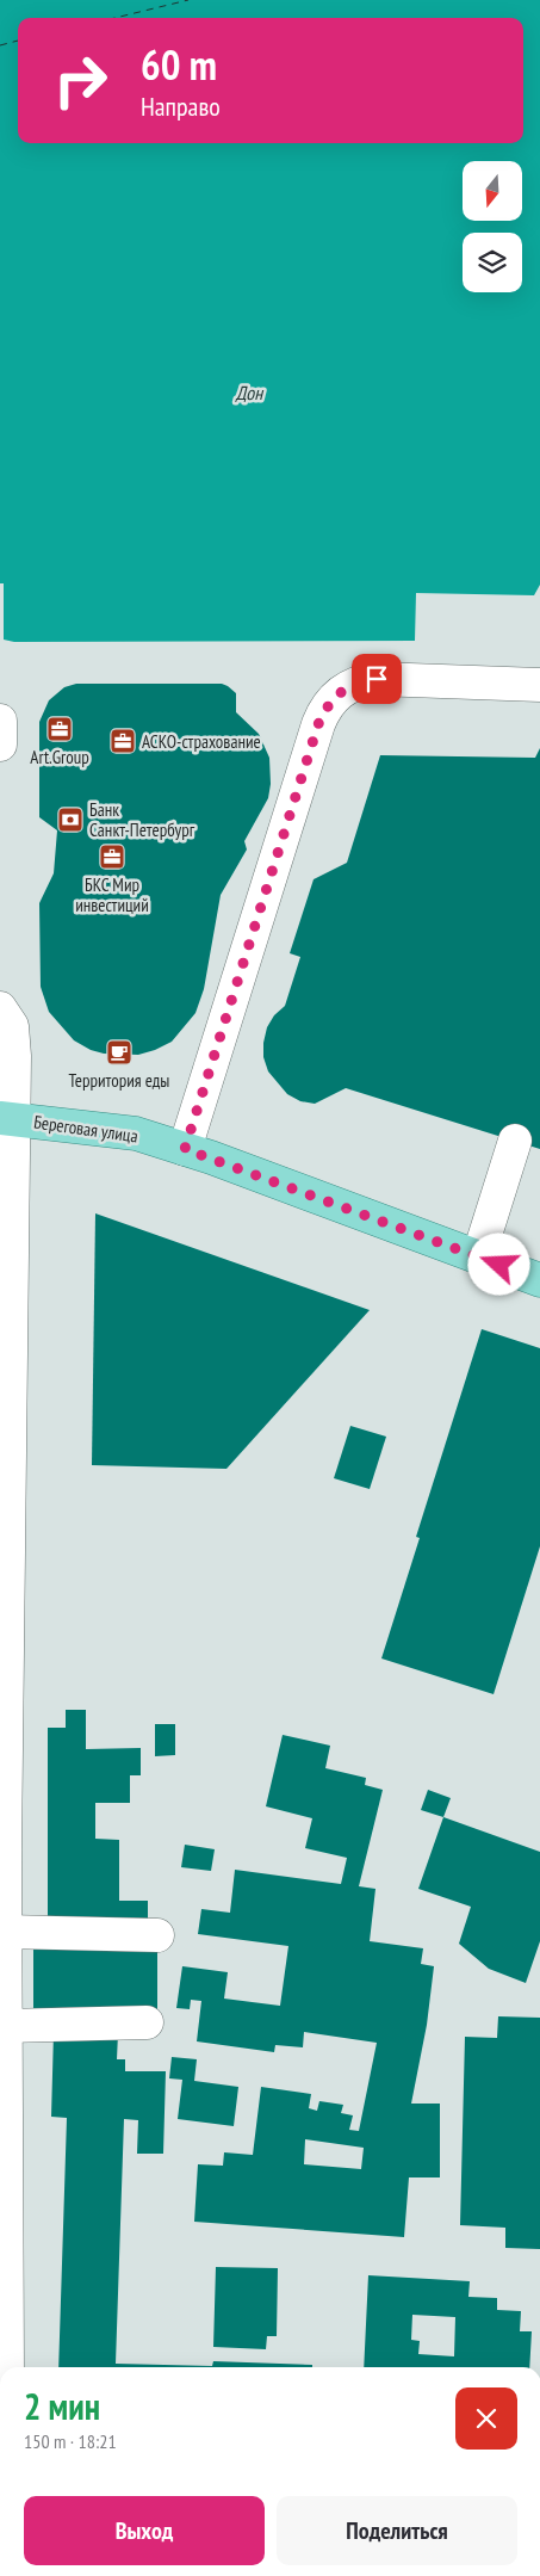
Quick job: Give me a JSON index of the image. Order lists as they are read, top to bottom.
{
  "streets": {
    "main road": ["Береговая улица"]
  },
  "water": ["Дон"],
  "places": {
    "office": ["Art.Group", "АСКО-страхование", "БКС Мир инвестиций"],
    "bank": ["Банк Санкт-Петербург"],
    "cafe": ["Территория еды"]
  },
  "north": "bottom",
  "page": {
    "turn": ["60 m", "Направо"],
    "heading": ["2 мин", "150 m · 18:21"],
    "buttons": ["Выход", "Поделиться"]
  }
}
